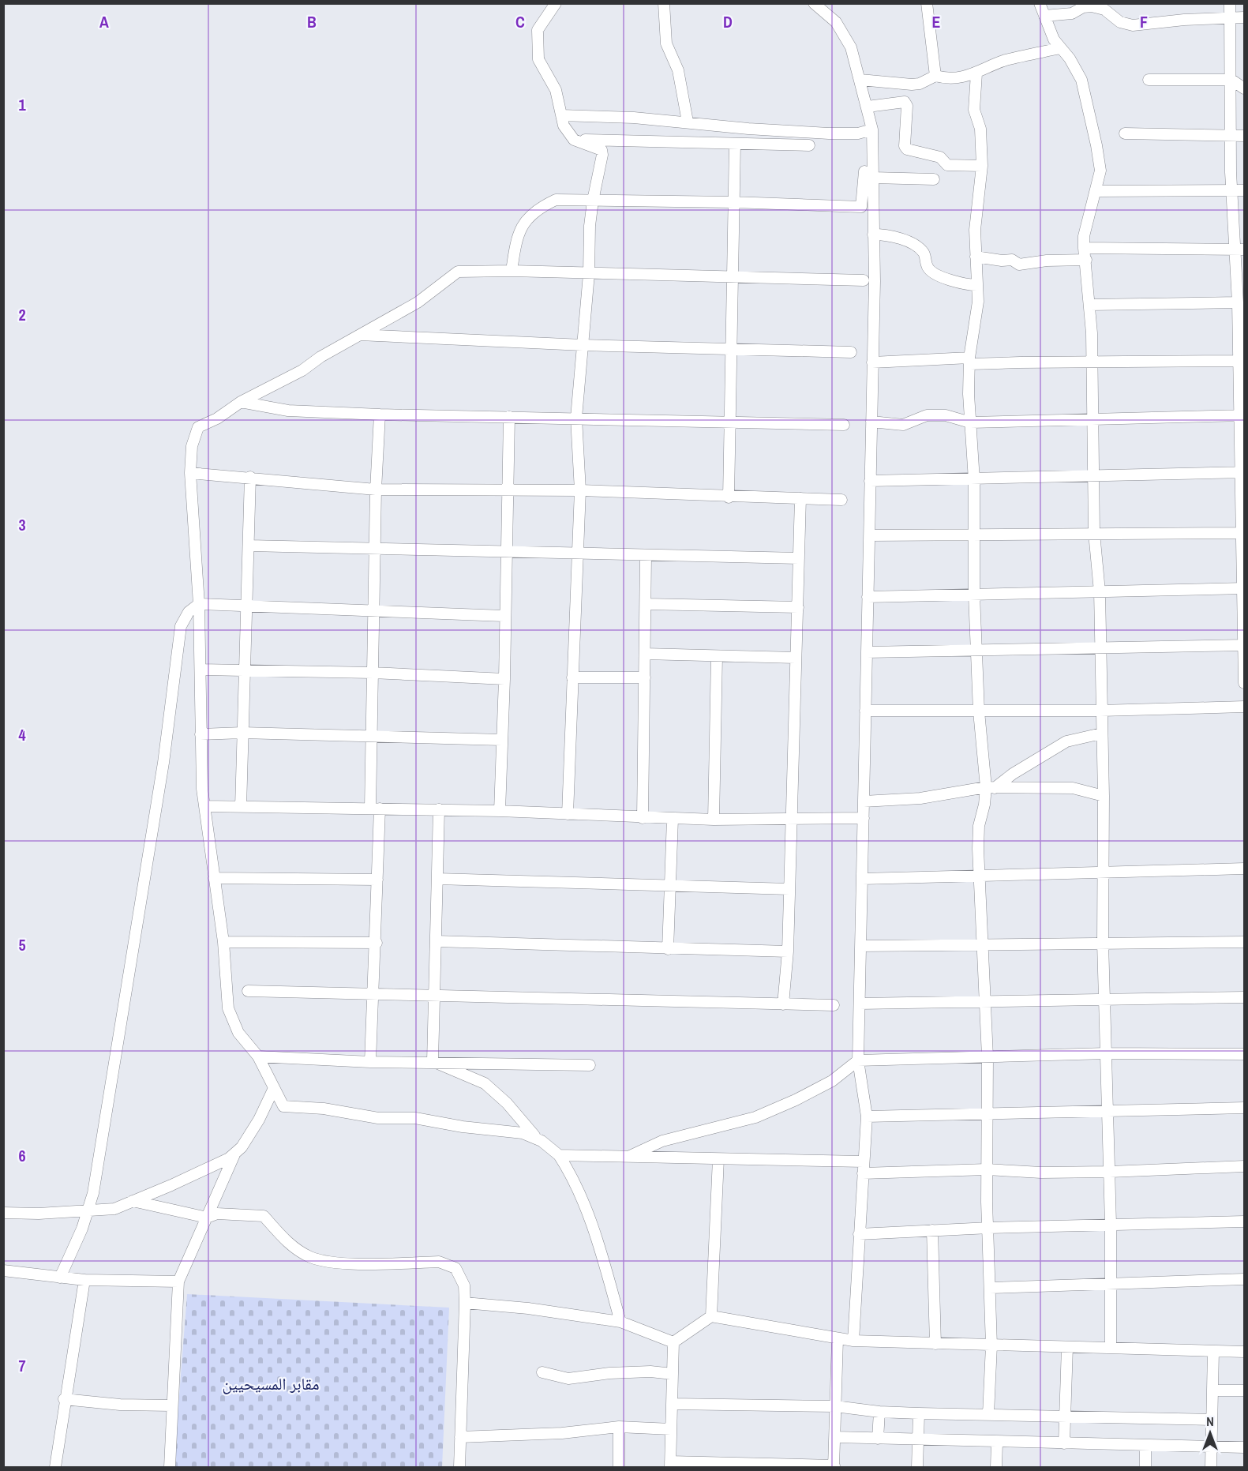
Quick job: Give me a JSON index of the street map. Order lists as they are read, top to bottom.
{
  "parks": ["مقابر المسيحيين"],
  "north": "top",
  "grid": {
    "columns": [
      "A",
      "B",
      "C",
      "D",
      "E",
      "F"
    ],
    "rows": [
      "1",
      "2",
      "3",
      "4",
      "5",
      "6",
      "7"
    ]
  }
}
